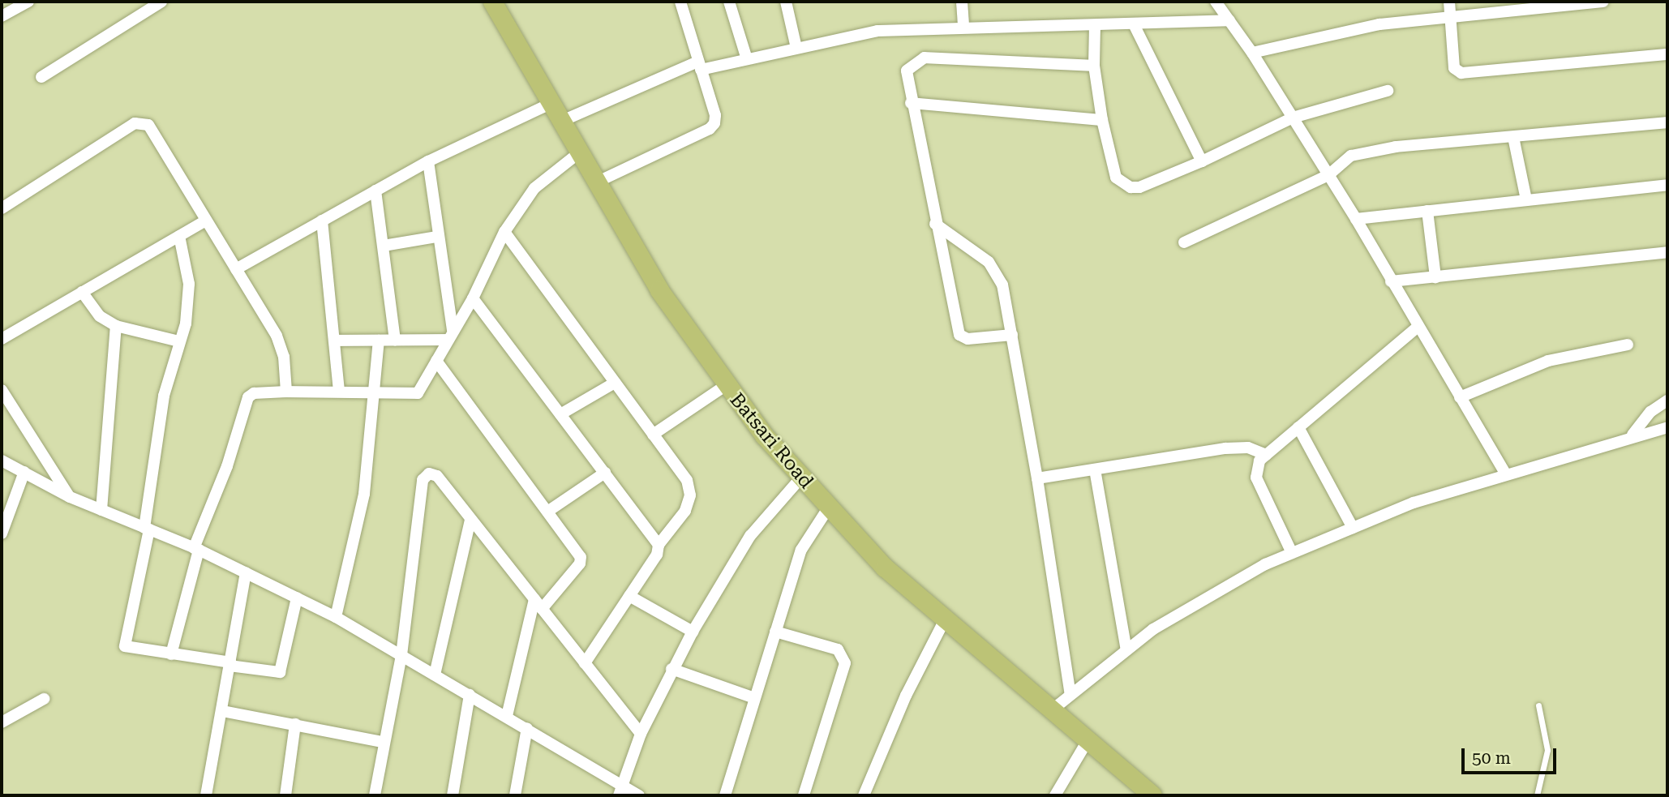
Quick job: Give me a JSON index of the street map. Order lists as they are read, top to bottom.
{
  "streets": {
    "main road": ["Batsari Road"]
  },
  "scale_bar": "50 m"
}
